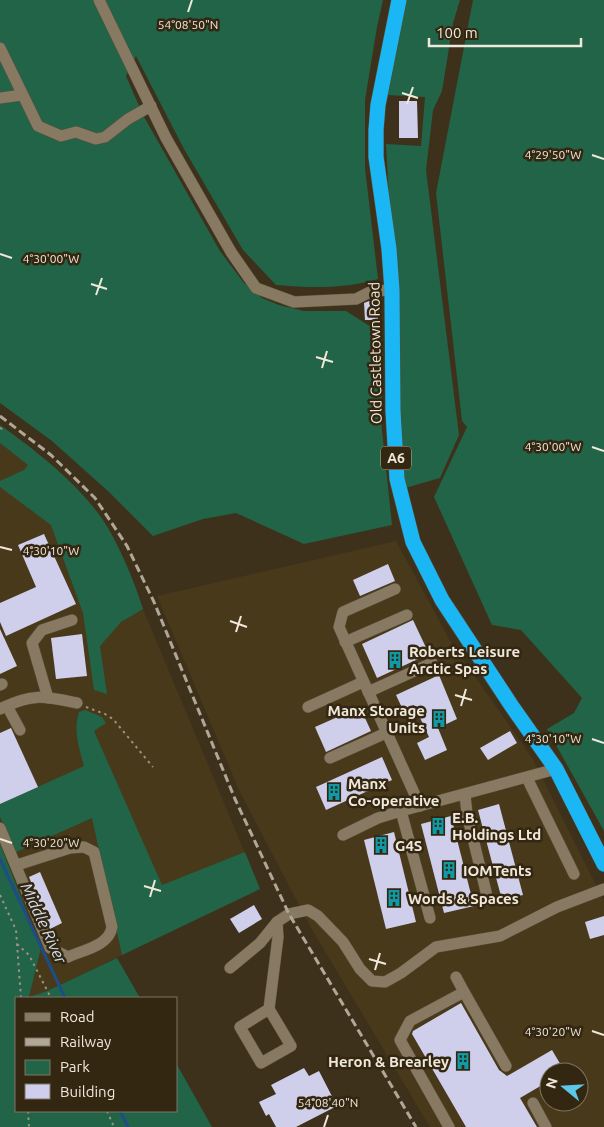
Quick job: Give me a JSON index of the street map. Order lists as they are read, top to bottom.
{
  "streets": {
    "highway": ["Old Castletown Road", "A6"]
  },
  "water": ["Middle River"],
  "places": {
    "building": [
      "Roberts Leisure Arctic Spas",
      "Manx Storage Units",
      "Manx Co-operative",
      "E.B. Holdings Ltd",
      "G4S",
      "IOMTents",
      "Words & Spaces",
      "Heron & Brearley"
    ]
  },
  "legend": [
    "Road",
    "Railway",
    "Park",
    "Building"
  ],
  "scale_bar": "100 m",
  "north": "left",
  "coordinates": [
    "54°08'50\"N",
    "4°29'50\"W",
    "4°30'00\"W",
    "4°30'10\"W",
    "4°30'20\"W",
    "54°08'40\"N"
  ]
}
